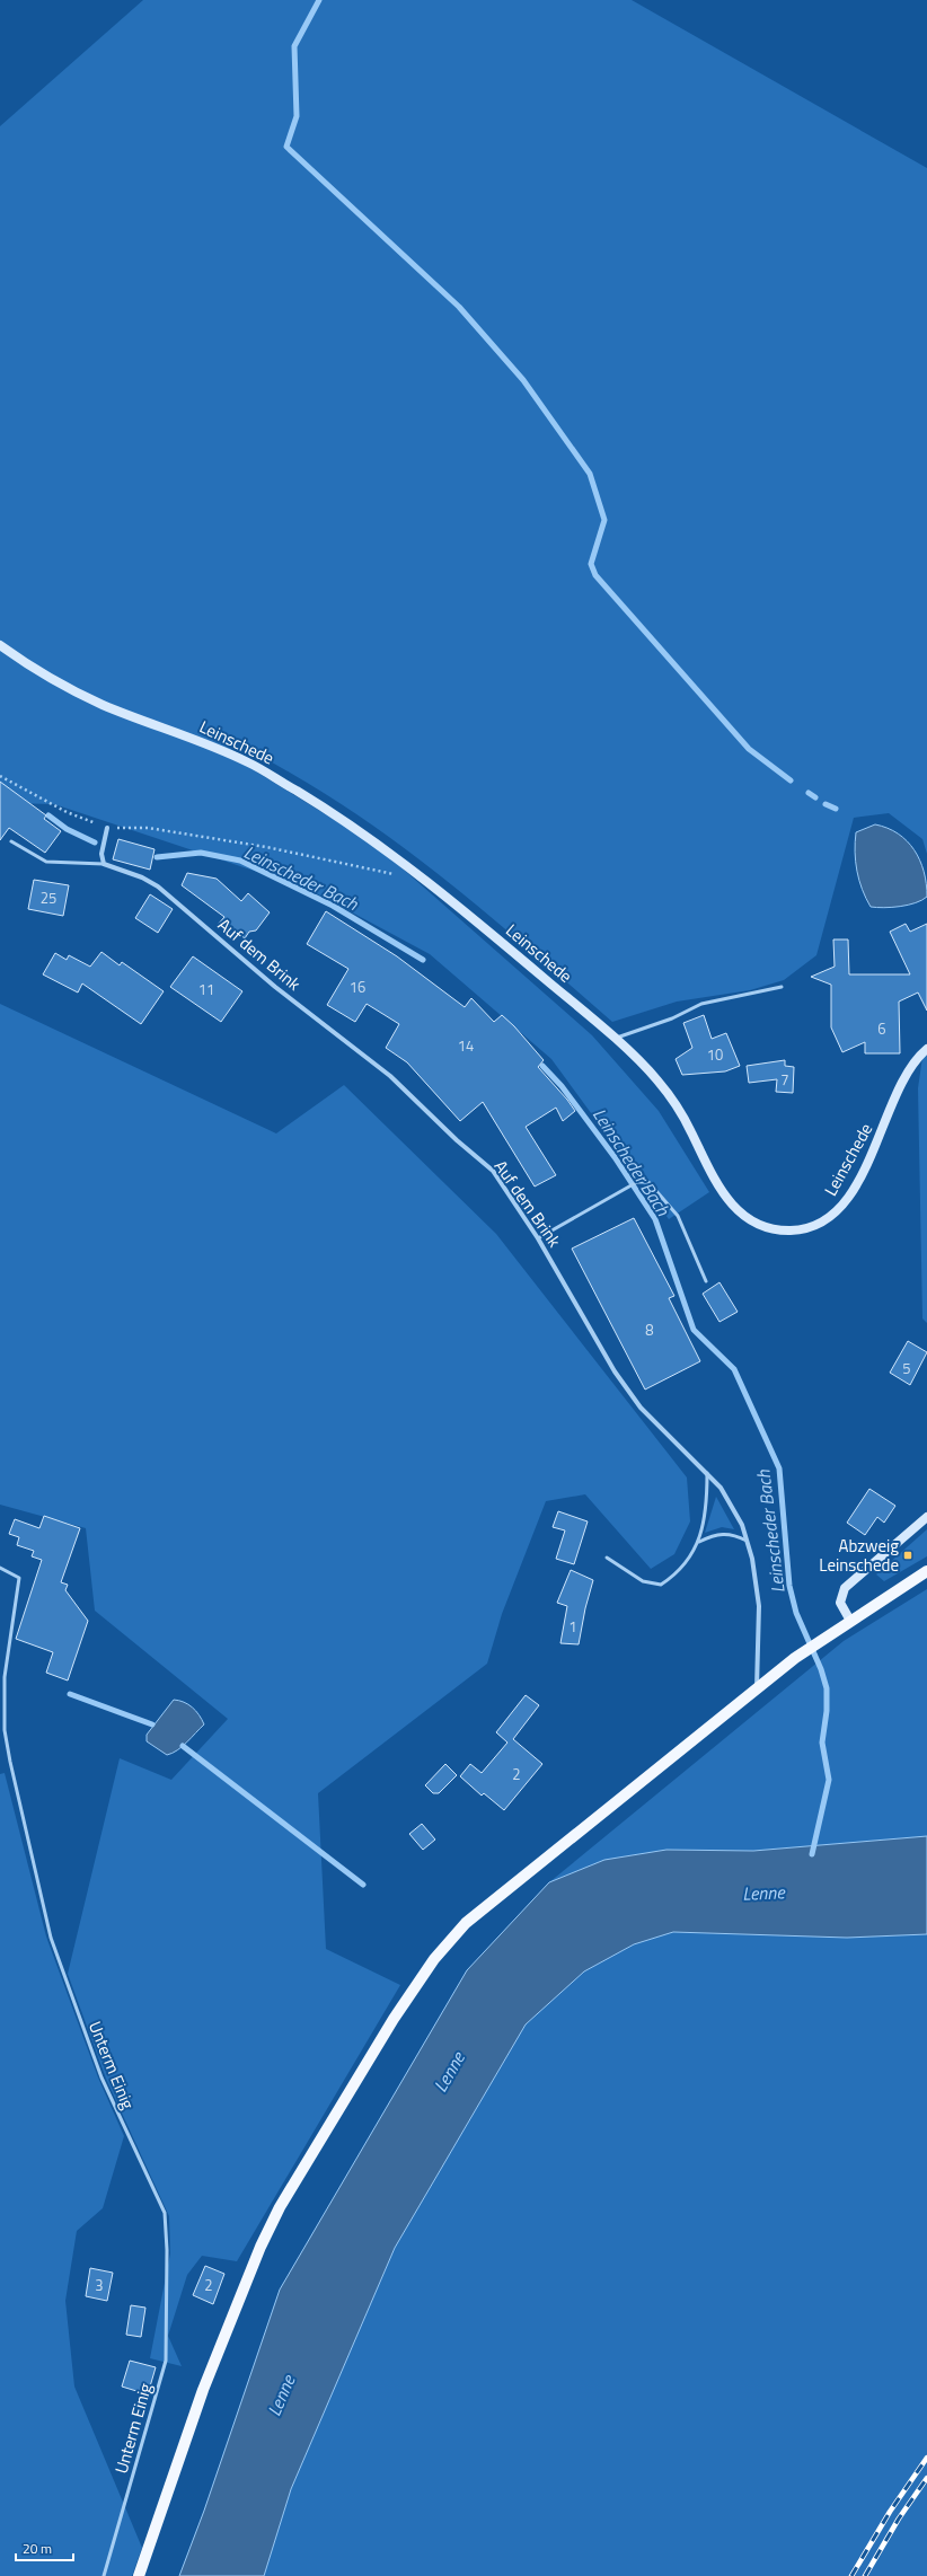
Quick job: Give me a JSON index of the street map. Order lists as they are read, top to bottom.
{
  "streets": {
    "main road": ["Leinschede"],
    "street": ["Auf dem Brink"],
    "lane": ["Unterm Einig"]
  },
  "water": ["Leinscheder Bach", "Lenne"],
  "places": {
    "transit": ["Abzweig Leinschede"]
  },
  "house_numbers": [
    "25",
    "16",
    "11",
    "6",
    "14",
    "10",
    "7",
    "8",
    "5",
    "1",
    "2",
    "3",
    "2"
  ],
  "scale_bar": "20 m"
}
